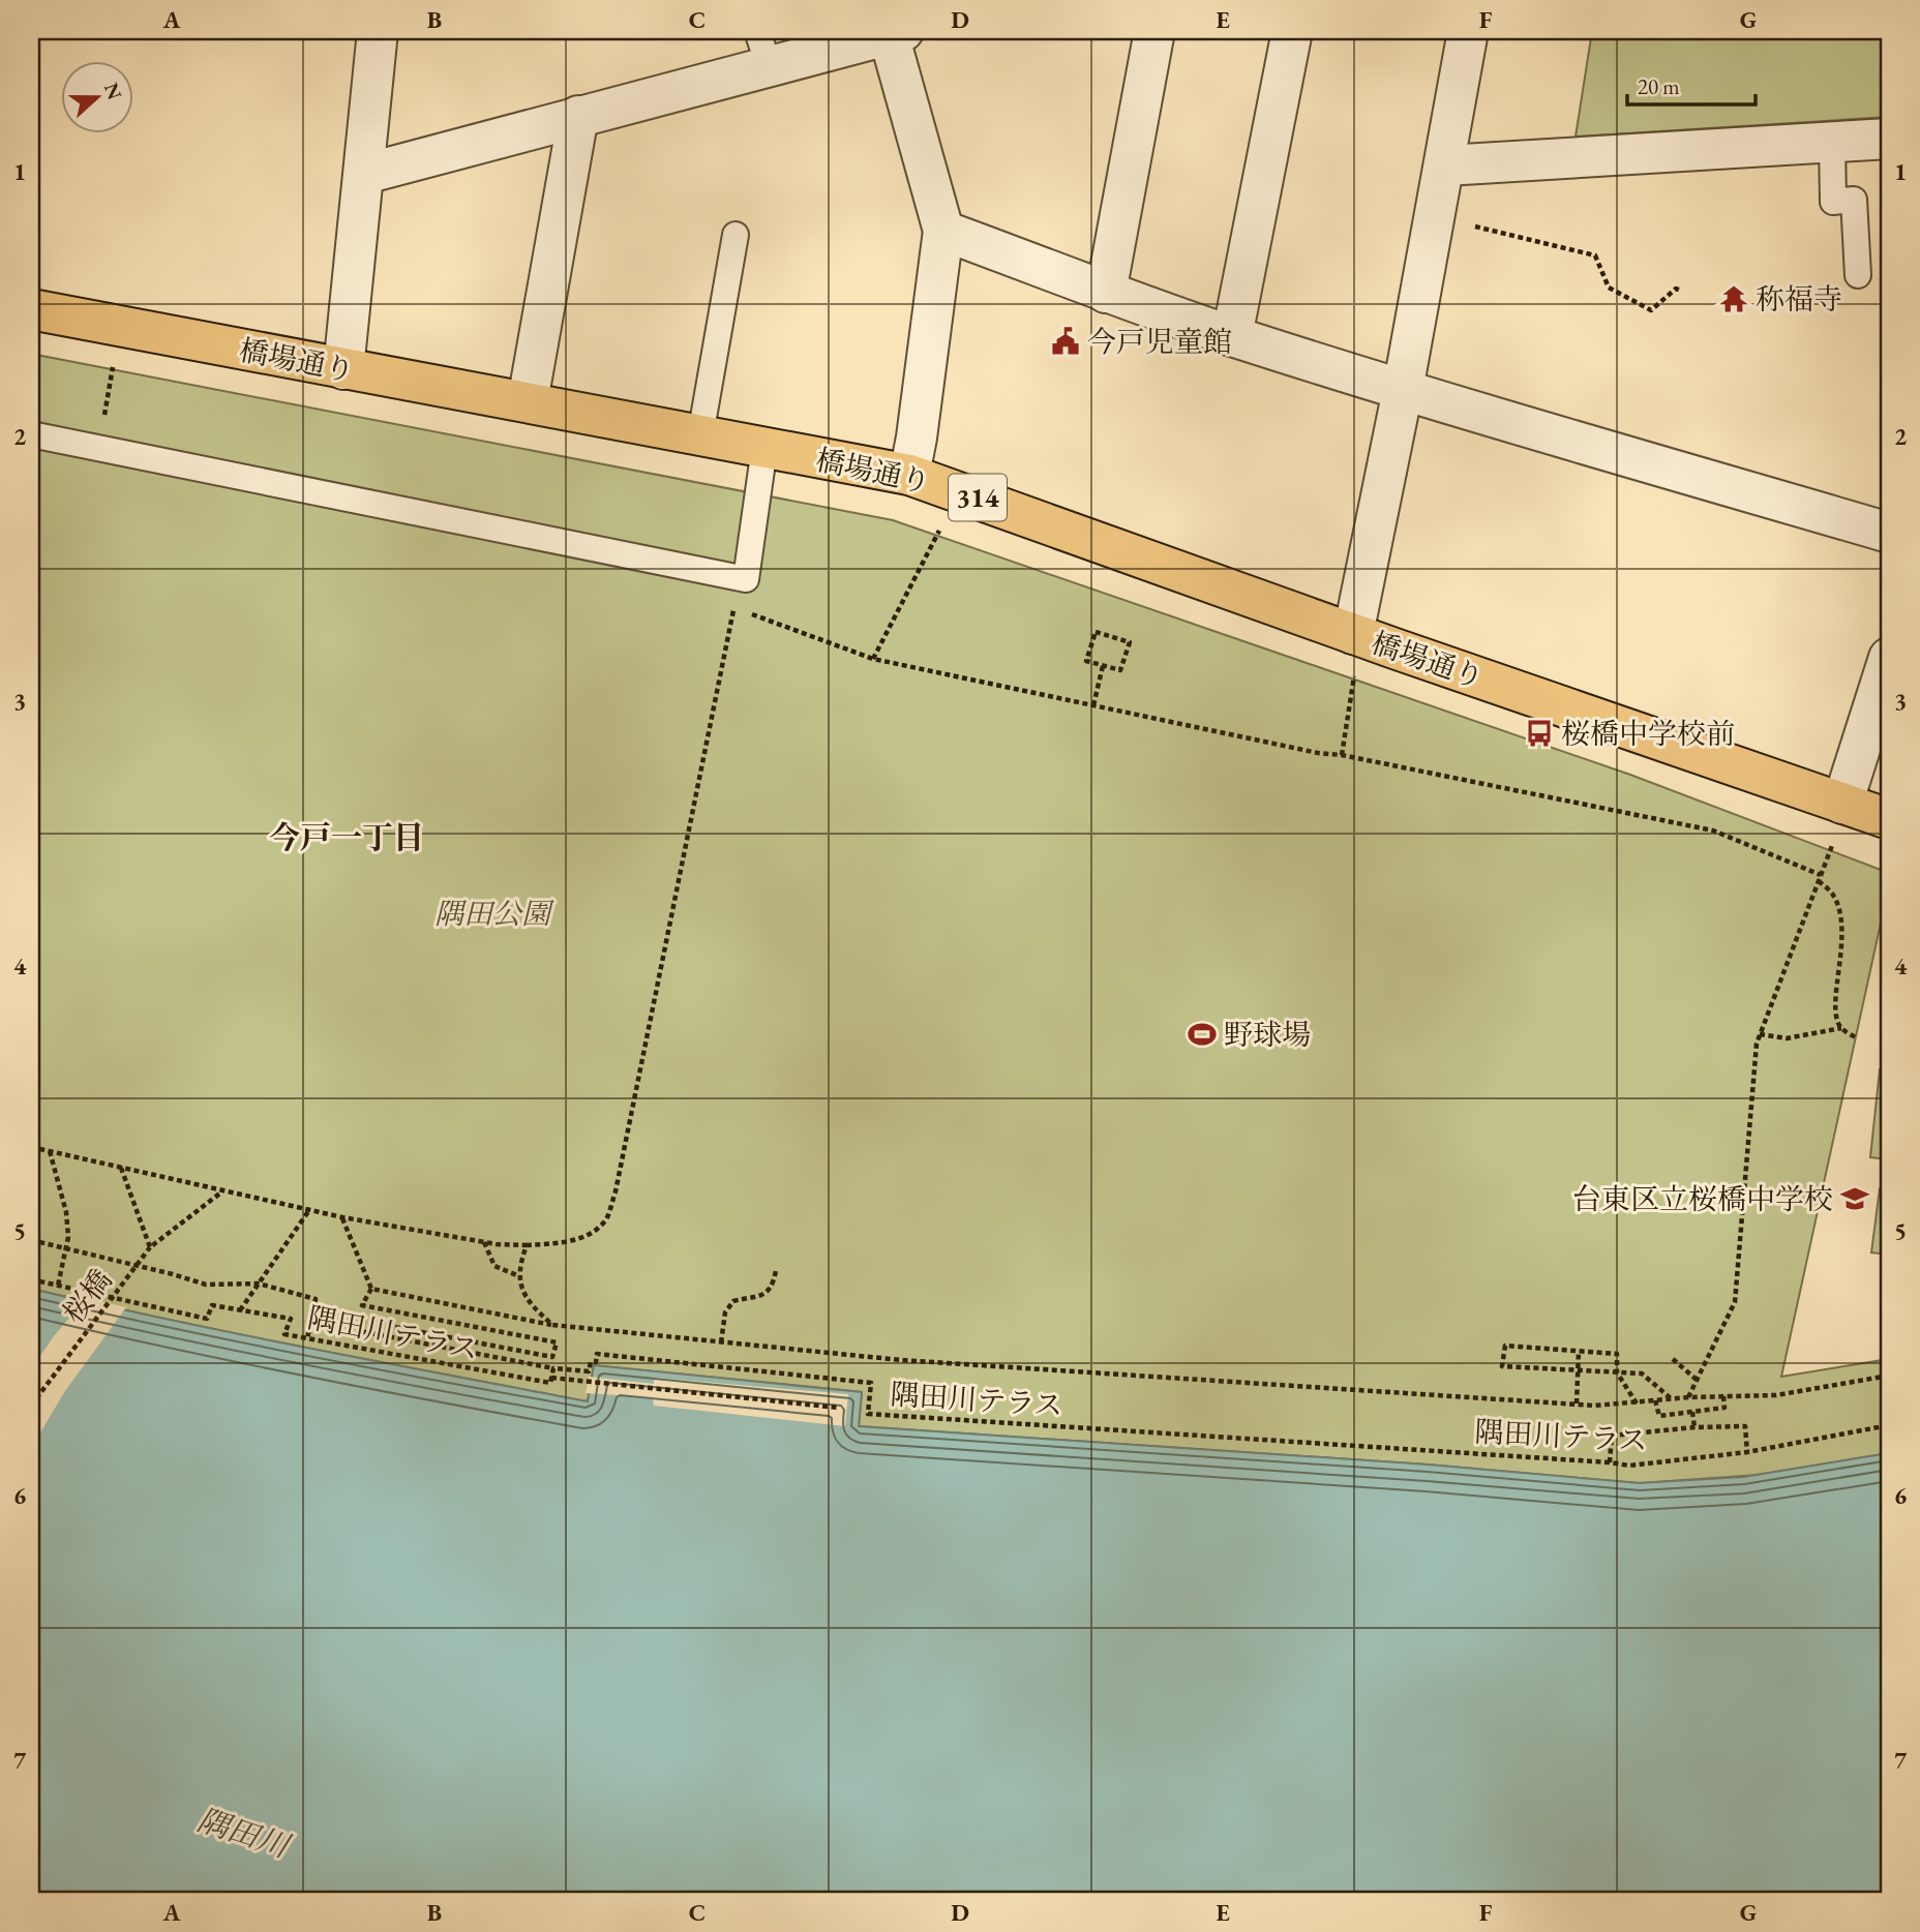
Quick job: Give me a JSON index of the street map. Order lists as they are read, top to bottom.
{
  "streets": {
    "main road": ["橋場通り", "314"],
    "path": ["桜橋", "隅田川テラス"]
  },
  "districts": ["今戸一丁目"],
  "water": ["隅田川"],
  "parks": ["隅田公園"],
  "places": {
    "temple": ["称福寺"],
    "public building": ["今戸児童館"],
    "bus stop": ["桜橋中学校前"],
    "sports": ["野球場"],
    "school or university": ["台東区立桜橋中学校"]
  },
  "scale_bar": "20 m",
  "north": "right",
  "grid": {
    "columns": [
      "A",
      "B",
      "C",
      "D",
      "E",
      "F",
      "G"
    ],
    "rows": [
      "1",
      "2",
      "3",
      "4",
      "5",
      "6",
      "7"
    ]
  }
}
